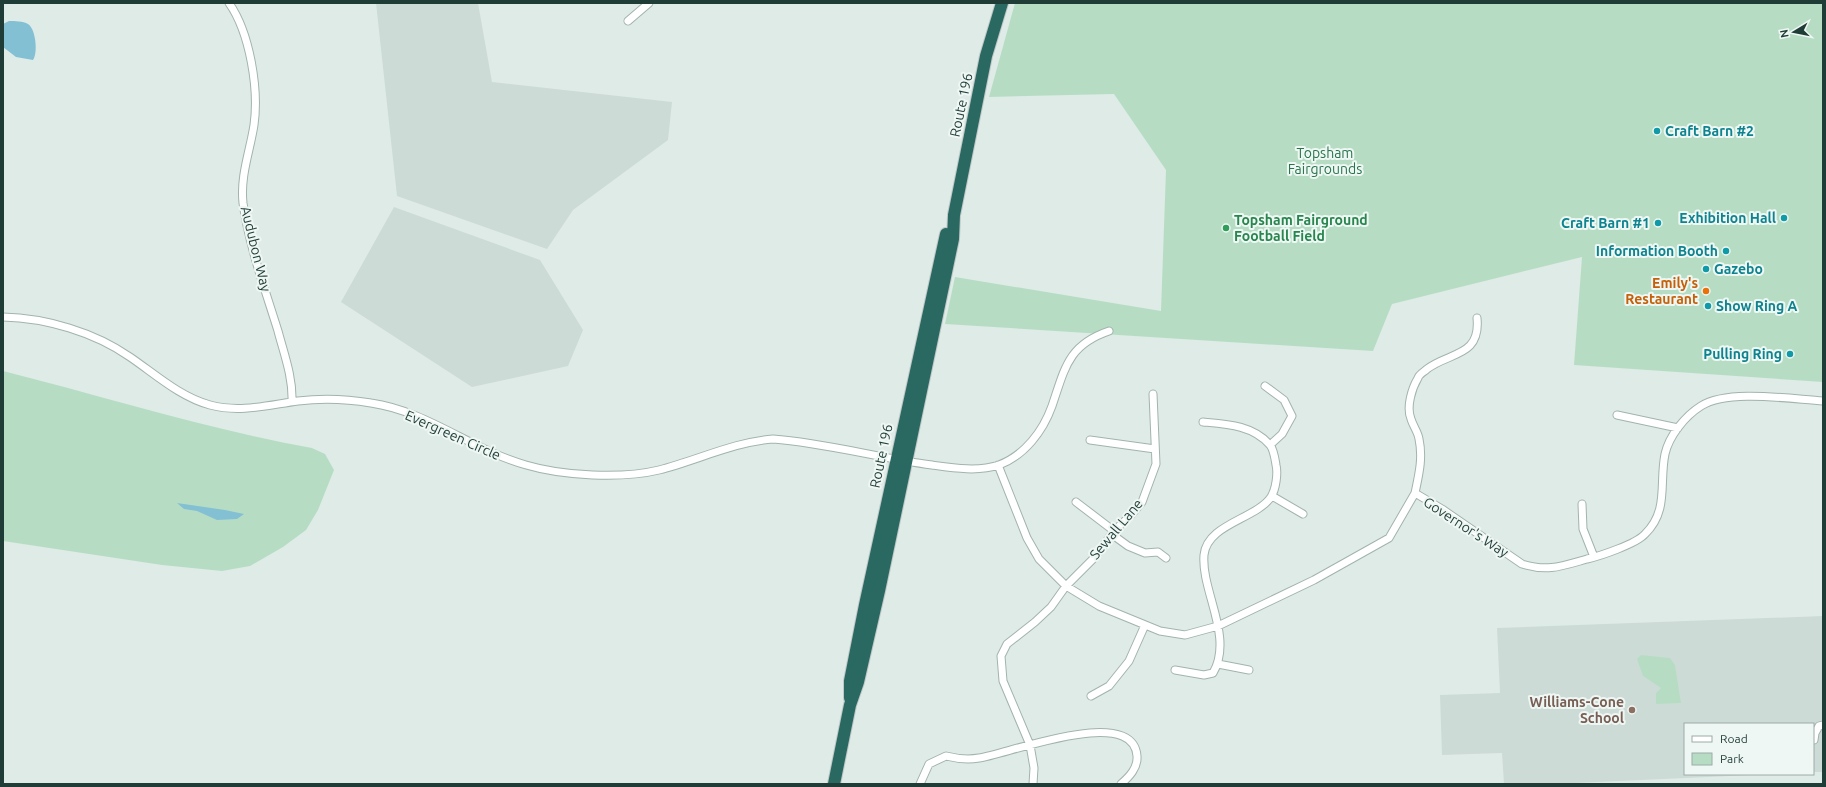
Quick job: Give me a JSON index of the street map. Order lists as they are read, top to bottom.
{
  "streets": {
    "highway": ["Route 196"],
    "street": [
      "Audubon Way",
      "Evergreen Circle",
      "Governor's Way",
      "Sewall Lane"
    ]
  },
  "crossings": [
    ["Route 196", "Evergreen Circle"],
    ["Audubon Way", "Evergreen Circle"],
    ["Evergreen Circle", "Governor's Way"],
    ["Governor's Way", "Sewall Lane"]
  ],
  "parks": ["Topsham Fairgrounds"],
  "places": [
    "Craft Barn #2",
    "Exhibition Hall",
    "Craft Barn #1",
    "Topsham Fairground Football Field",
    "Information Booth",
    "Gazebo",
    "Emily's Restaurant",
    "Show Ring A",
    "Pulling Ring",
    "Williams-Cone School"
  ],
  "legend": ["Road", "Park"],
  "north": "left"
}
